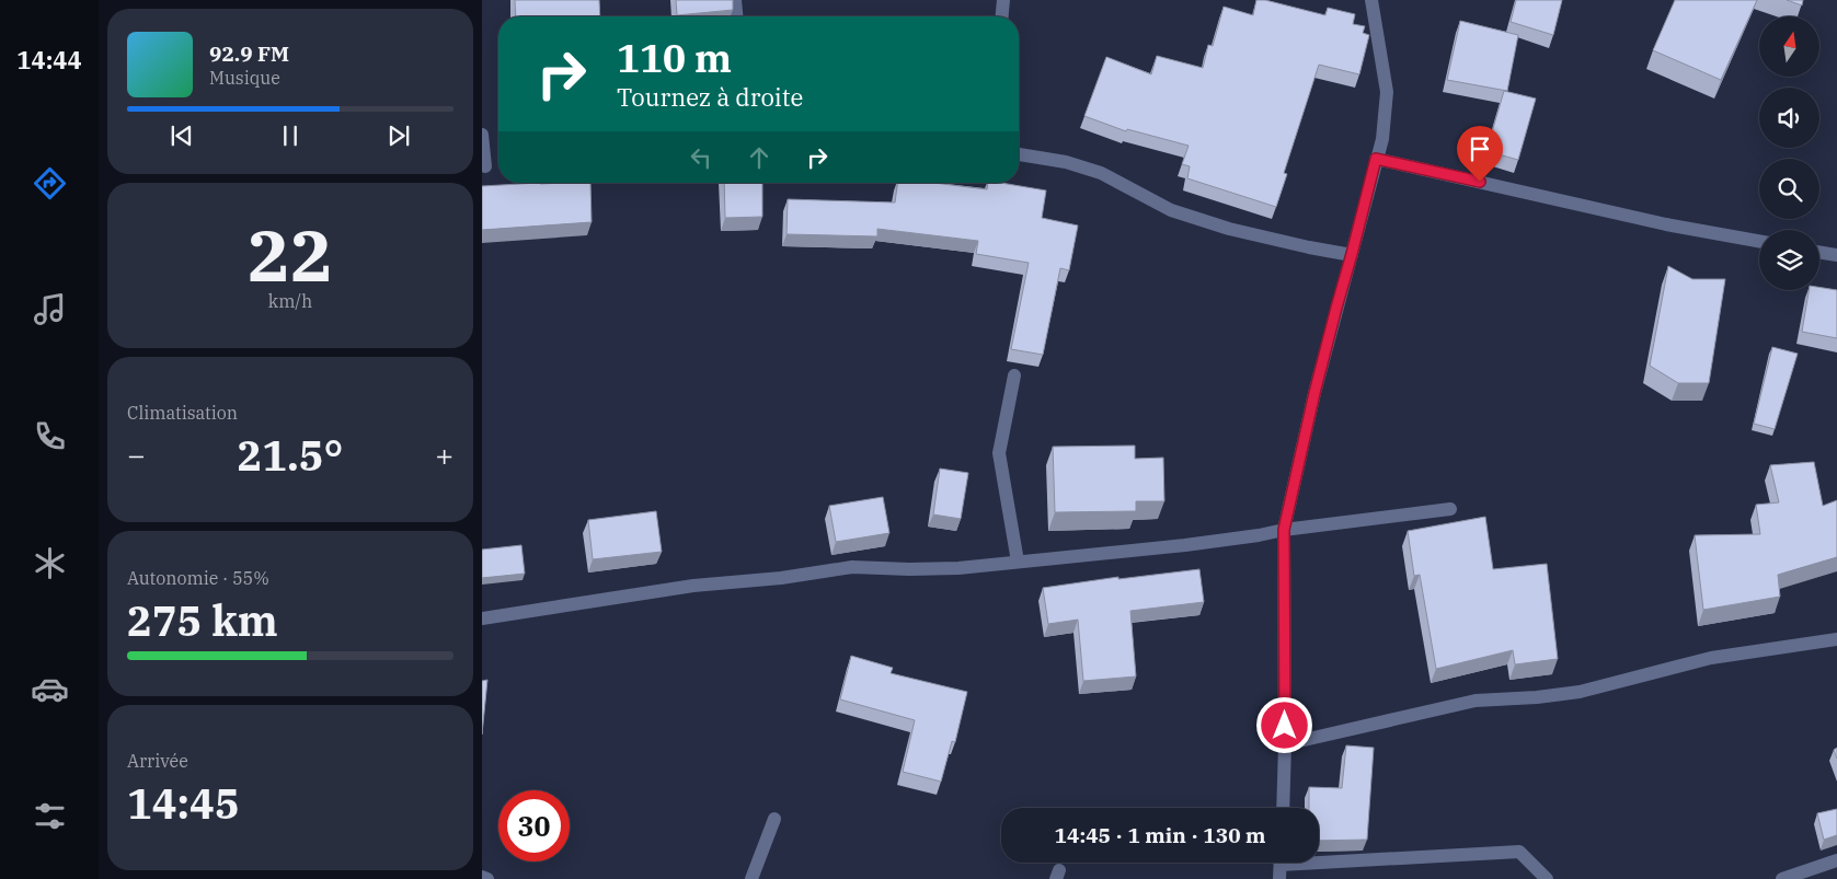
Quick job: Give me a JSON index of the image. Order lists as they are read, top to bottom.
{
  "north": "top",
  "page": {
    "tabs": "14:44",
    "turn": ["110 m", "Tournez à droite"],
    "song": ["92.9 FM", "Musique"],
    "tile": [
      ["22", "km/h"],
      "Climatisation",
      ["Autonomie · 55%", "275 km"],
      ["Arrivée", "14:45"]
    ],
    "heat": ["−", "21.5°", "+"],
    "limit": "30",
    "trip": "14:45 · 1 min · 130 m"
  }
}
